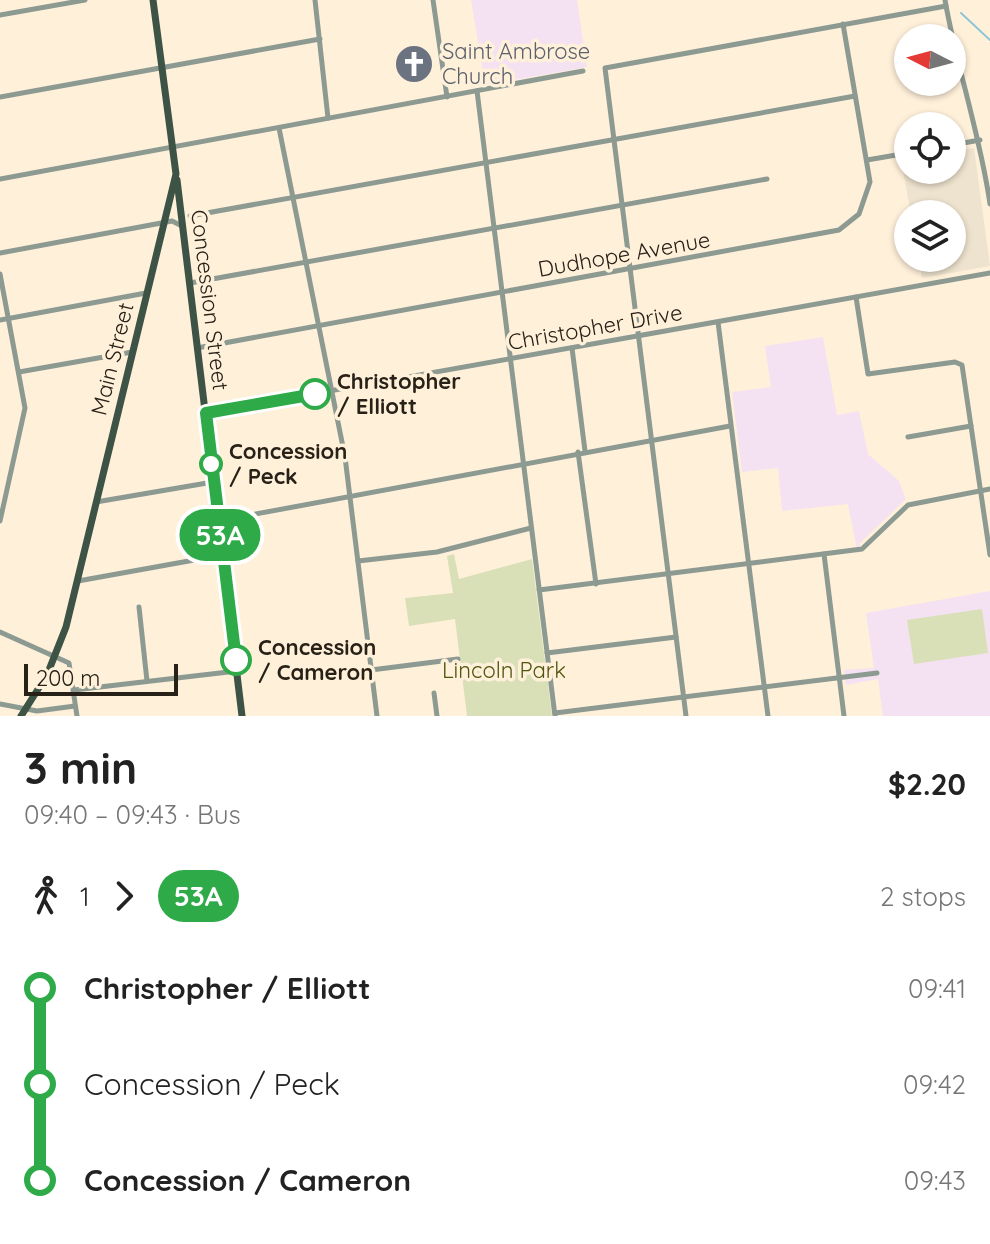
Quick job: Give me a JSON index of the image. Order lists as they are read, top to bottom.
{
  "streets": {
    "main road": ["Concession Street", "Main Street"],
    "street": ["Dudhope Avenue", "Christopher Drive"]
  },
  "crossings": [
    ["Dudhope Avenue", "Concession Street"],
    ["Concession Street", "Christopher Drive"],
    ["Concession Street", "Main Street"]
  ],
  "parks": ["Lincoln Park"],
  "places": {
    "church": ["Saint Ambrose Church"],
    "other": ["Christopher / Elliott", "Concession / Peck", "Concession / Cameron"]
  },
  "lines": ["bus line 53A"],
  "scale_bar": "200 m",
  "north": "left",
  "page": {
    "on_map": "53A",
    "scale": "200 m",
    "heading": ["3 min", "09:40 – 09:43 · Bus", "$2.20"],
    "legs": ["1", "53A", "2 stops"],
    "list": [
      {
        "name": "Christopher / Elliott",
        "value": "09:41"
      },
      {
        "name": "Concession / Peck",
        "value": "09:42"
      },
      {
        "name": "Concession / Cameron",
        "value": "09:43"
      }
    ]
  }
}
